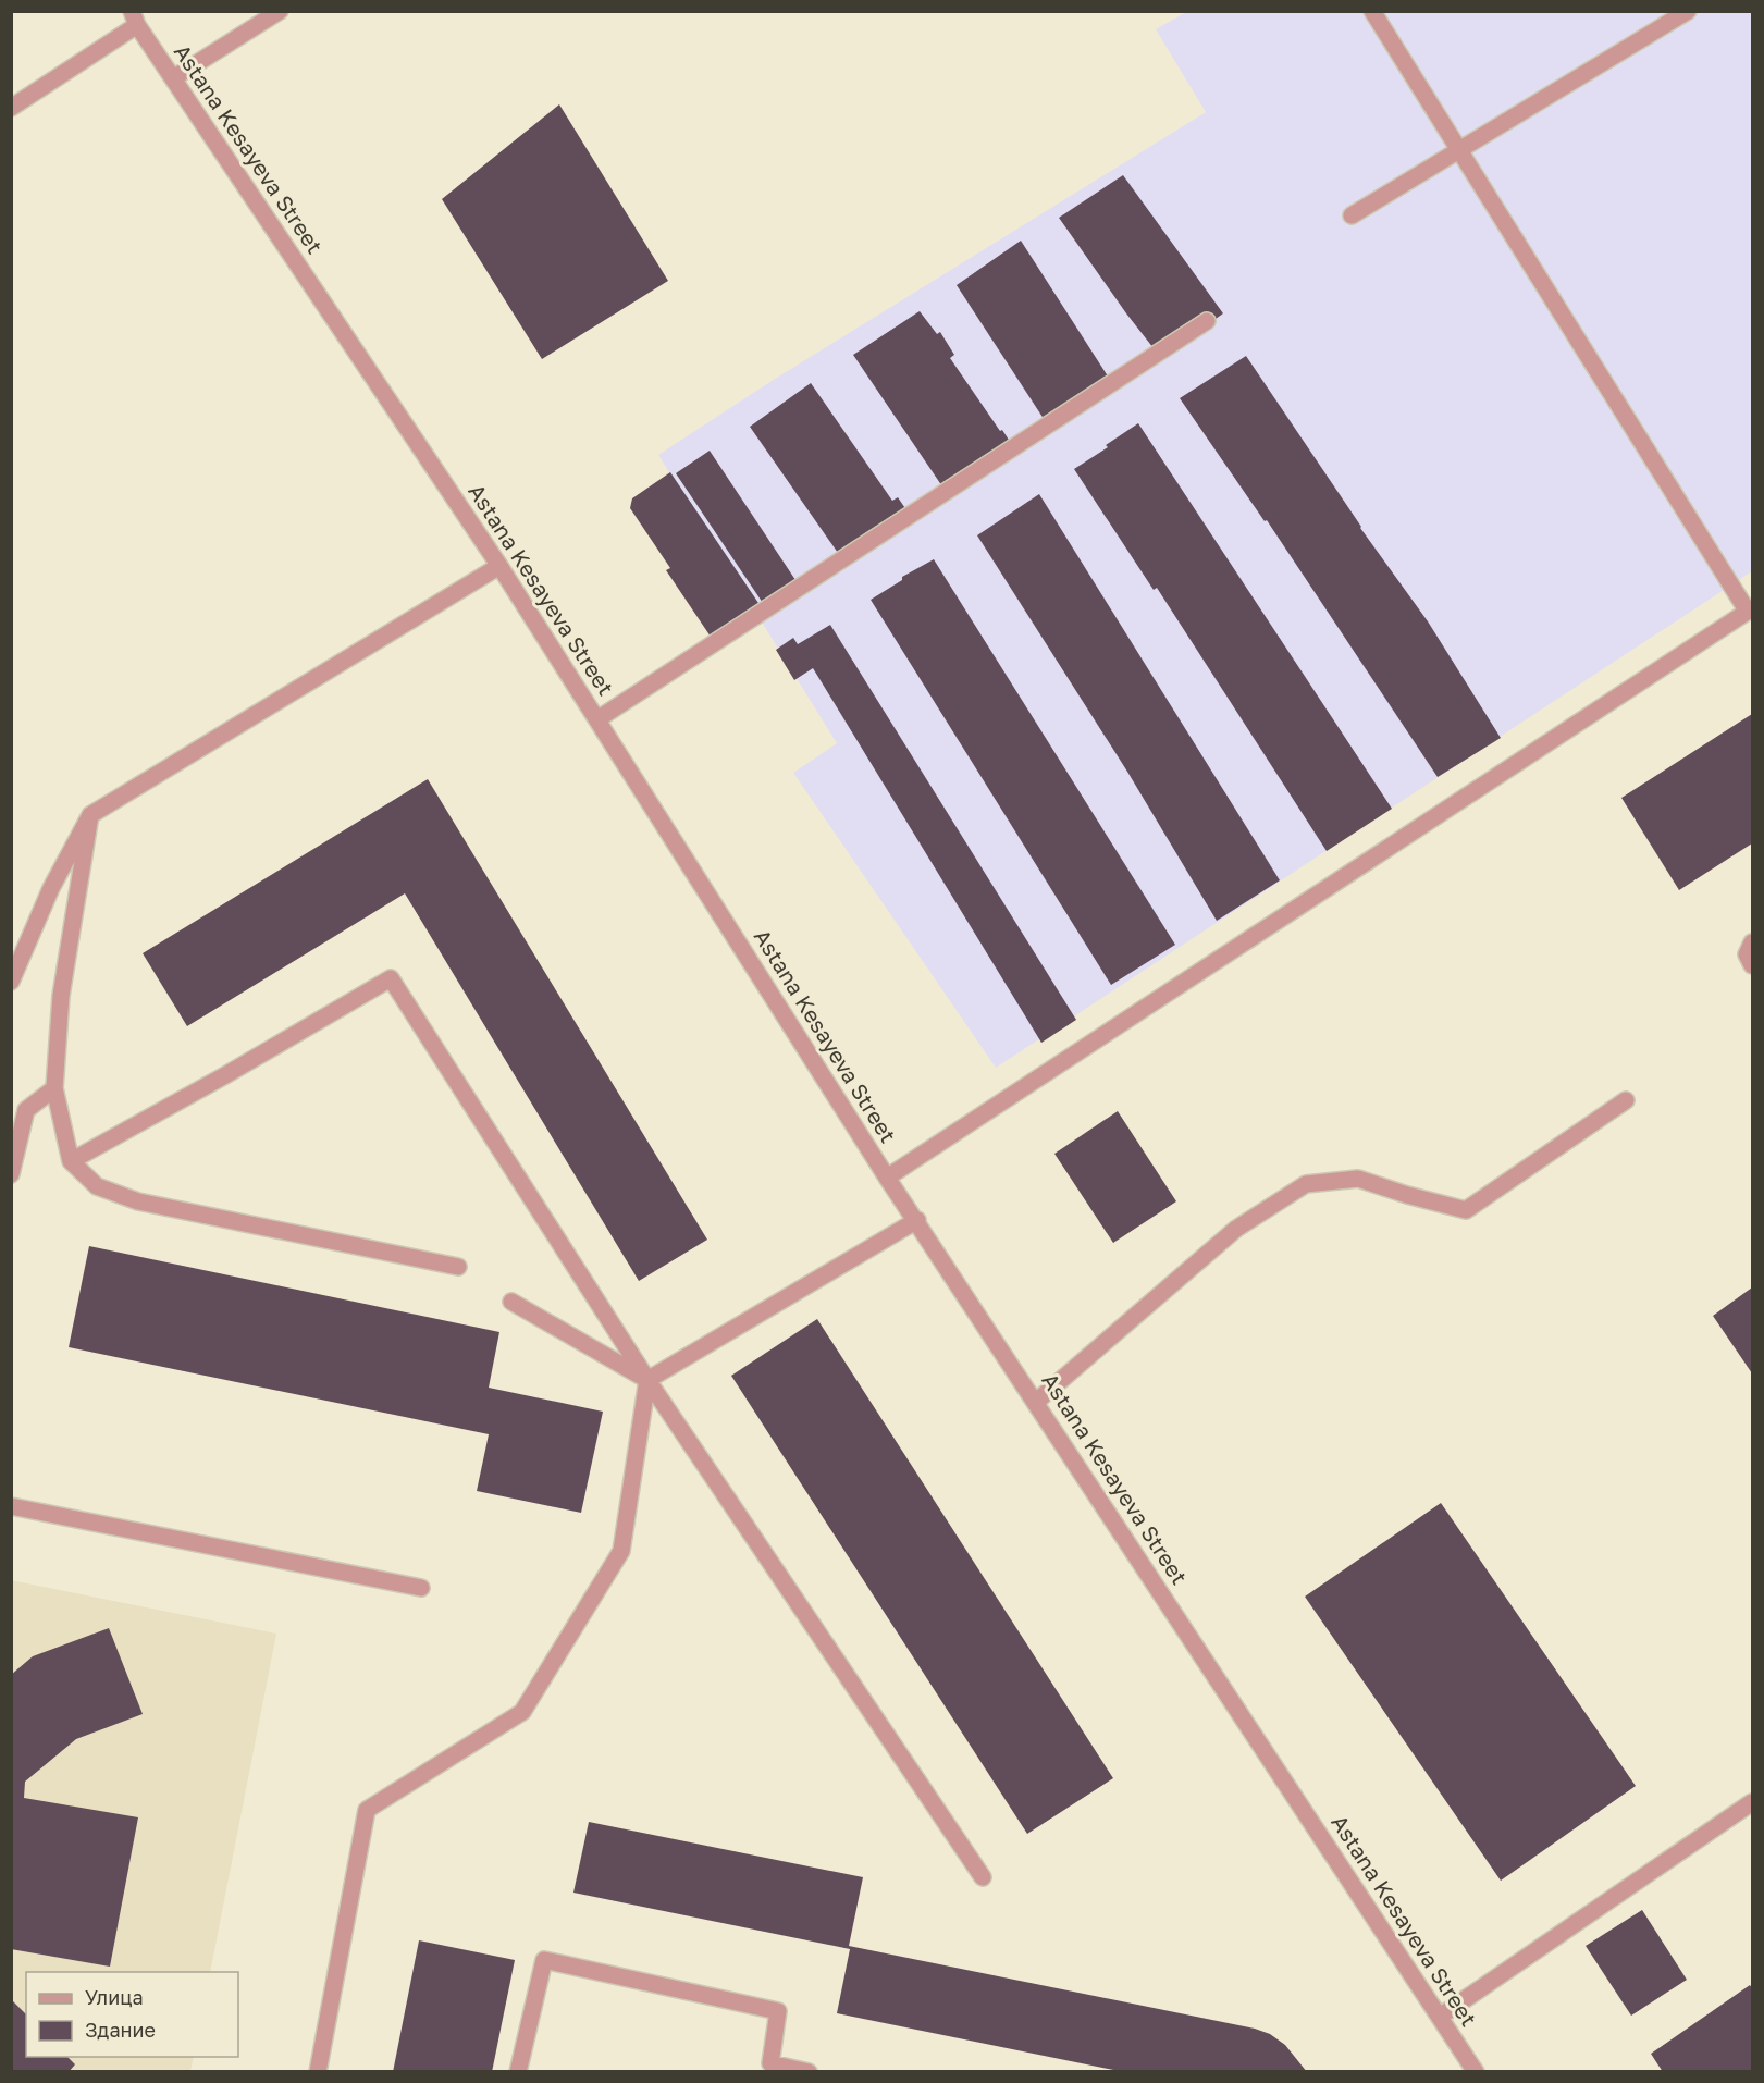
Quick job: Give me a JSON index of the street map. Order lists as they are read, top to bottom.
{
  "streets": {
    "street": ["Astana Kesayeva Street"]
  },
  "legend": ["Улица", "Здание"]
}
